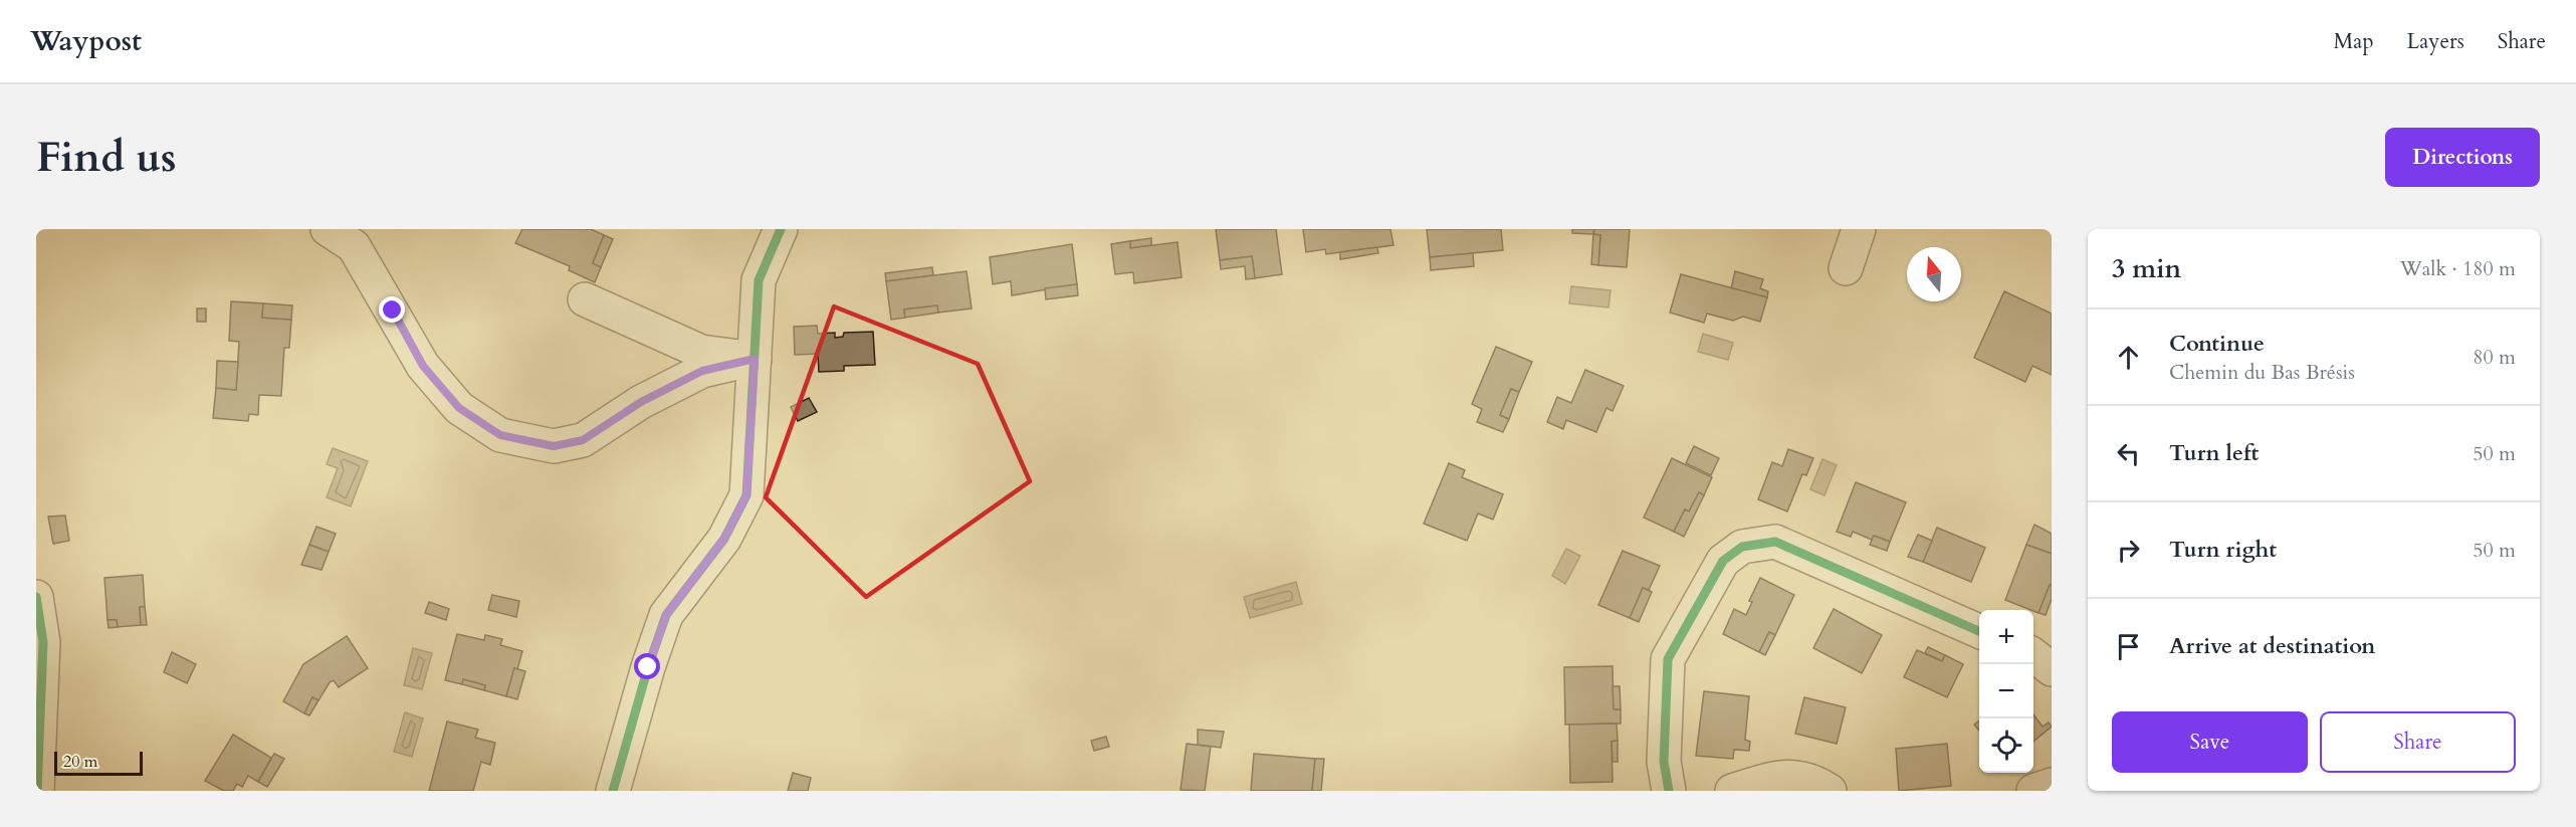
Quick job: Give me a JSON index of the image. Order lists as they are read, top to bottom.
{
  "scale_bar": "20 m",
  "north": "top",
  "page": {
    "header": "Waypost",
    "nav": ["Map", "Layers", "Share"],
    "buttons": [
      "Directions",
      ["Save", "Share"]
    ],
    "title": "Find us",
    "heading": ["3 min", "Walk · 180 m"],
    "list": [
      ["Continue", "Chemin du Bas Brésis", "80 m"],
      ["Turn left", "50 m"],
      ["Turn right", "50 m"],
      "Arrive at destination"
    ],
    "map_buttons": ["+", "−"],
    "scale": "20 m"
  }
}
